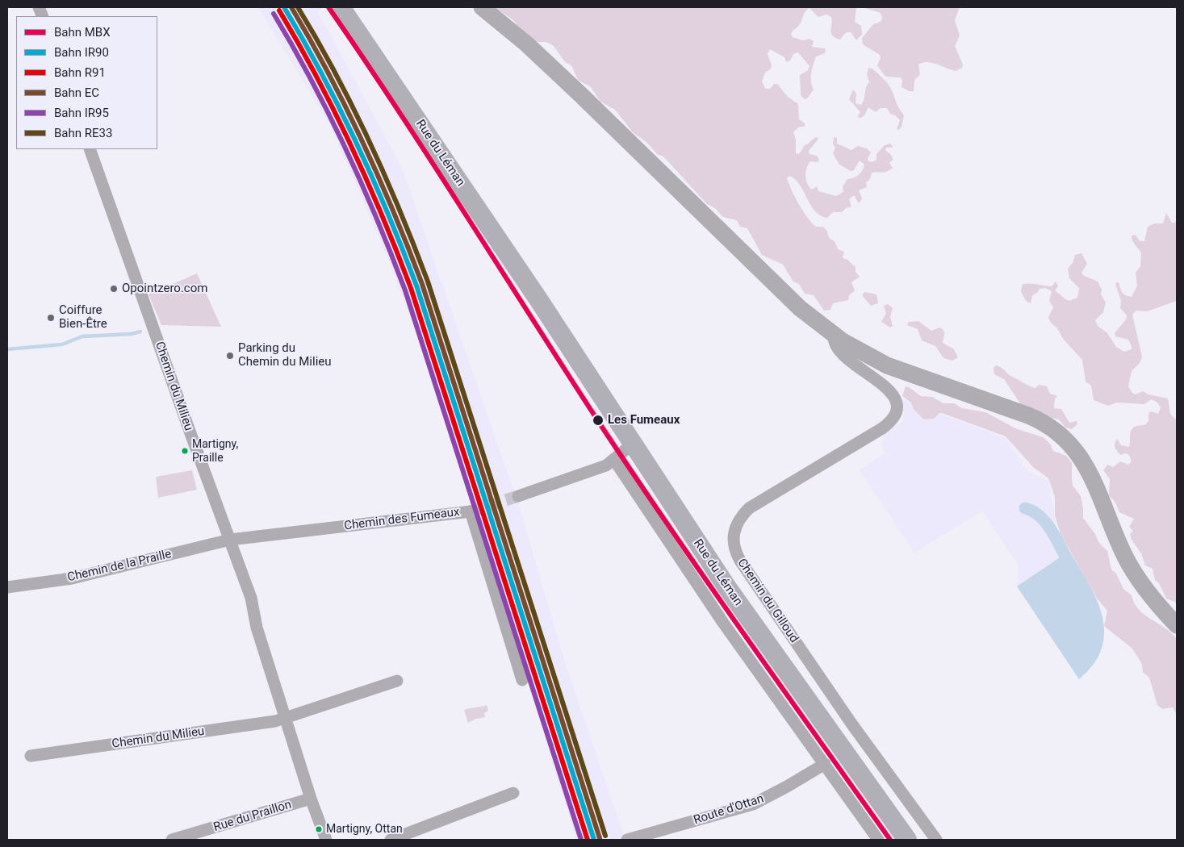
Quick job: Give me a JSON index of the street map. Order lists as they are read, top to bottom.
{
  "streets": {
    "main road": ["Rue du Léman"],
    "street": [
      "Chemin du Milieu",
      "Chemin des Fumeaux",
      "Chemin de la Praille",
      "Chemin du Gilloud",
      "Route d'Ottan",
      "Rue du Praillon"
    ]
  },
  "crossings": [
    ["Chemin du Milieu", "Chemin des Fumeaux"],
    ["Chemin du Milieu", "Chemin de la Praille"],
    ["Chemin du Milieu", "Rue du Praillon"],
    ["Chemin des Fumeaux", "Chemin de la Praille"]
  ],
  "places": [
    "Opointzero.com",
    "Coiffure Bien-Être",
    "Parking du Chemin du Milieu",
    "Les Fumeaux",
    "Martigny, Praille",
    "Martigny, Ottan"
  ],
  "lines": [
    "rail line MBX",
    "rail line IR90",
    "rail line EC",
    "rail line RE33",
    "rail line R91",
    "rail line IR95"
  ],
  "legend": [
    "Bahn MBX",
    "Bahn IR90",
    "Bahn R91",
    "Bahn EC",
    "Bahn IR95",
    "Bahn RE33"
  ]
}
